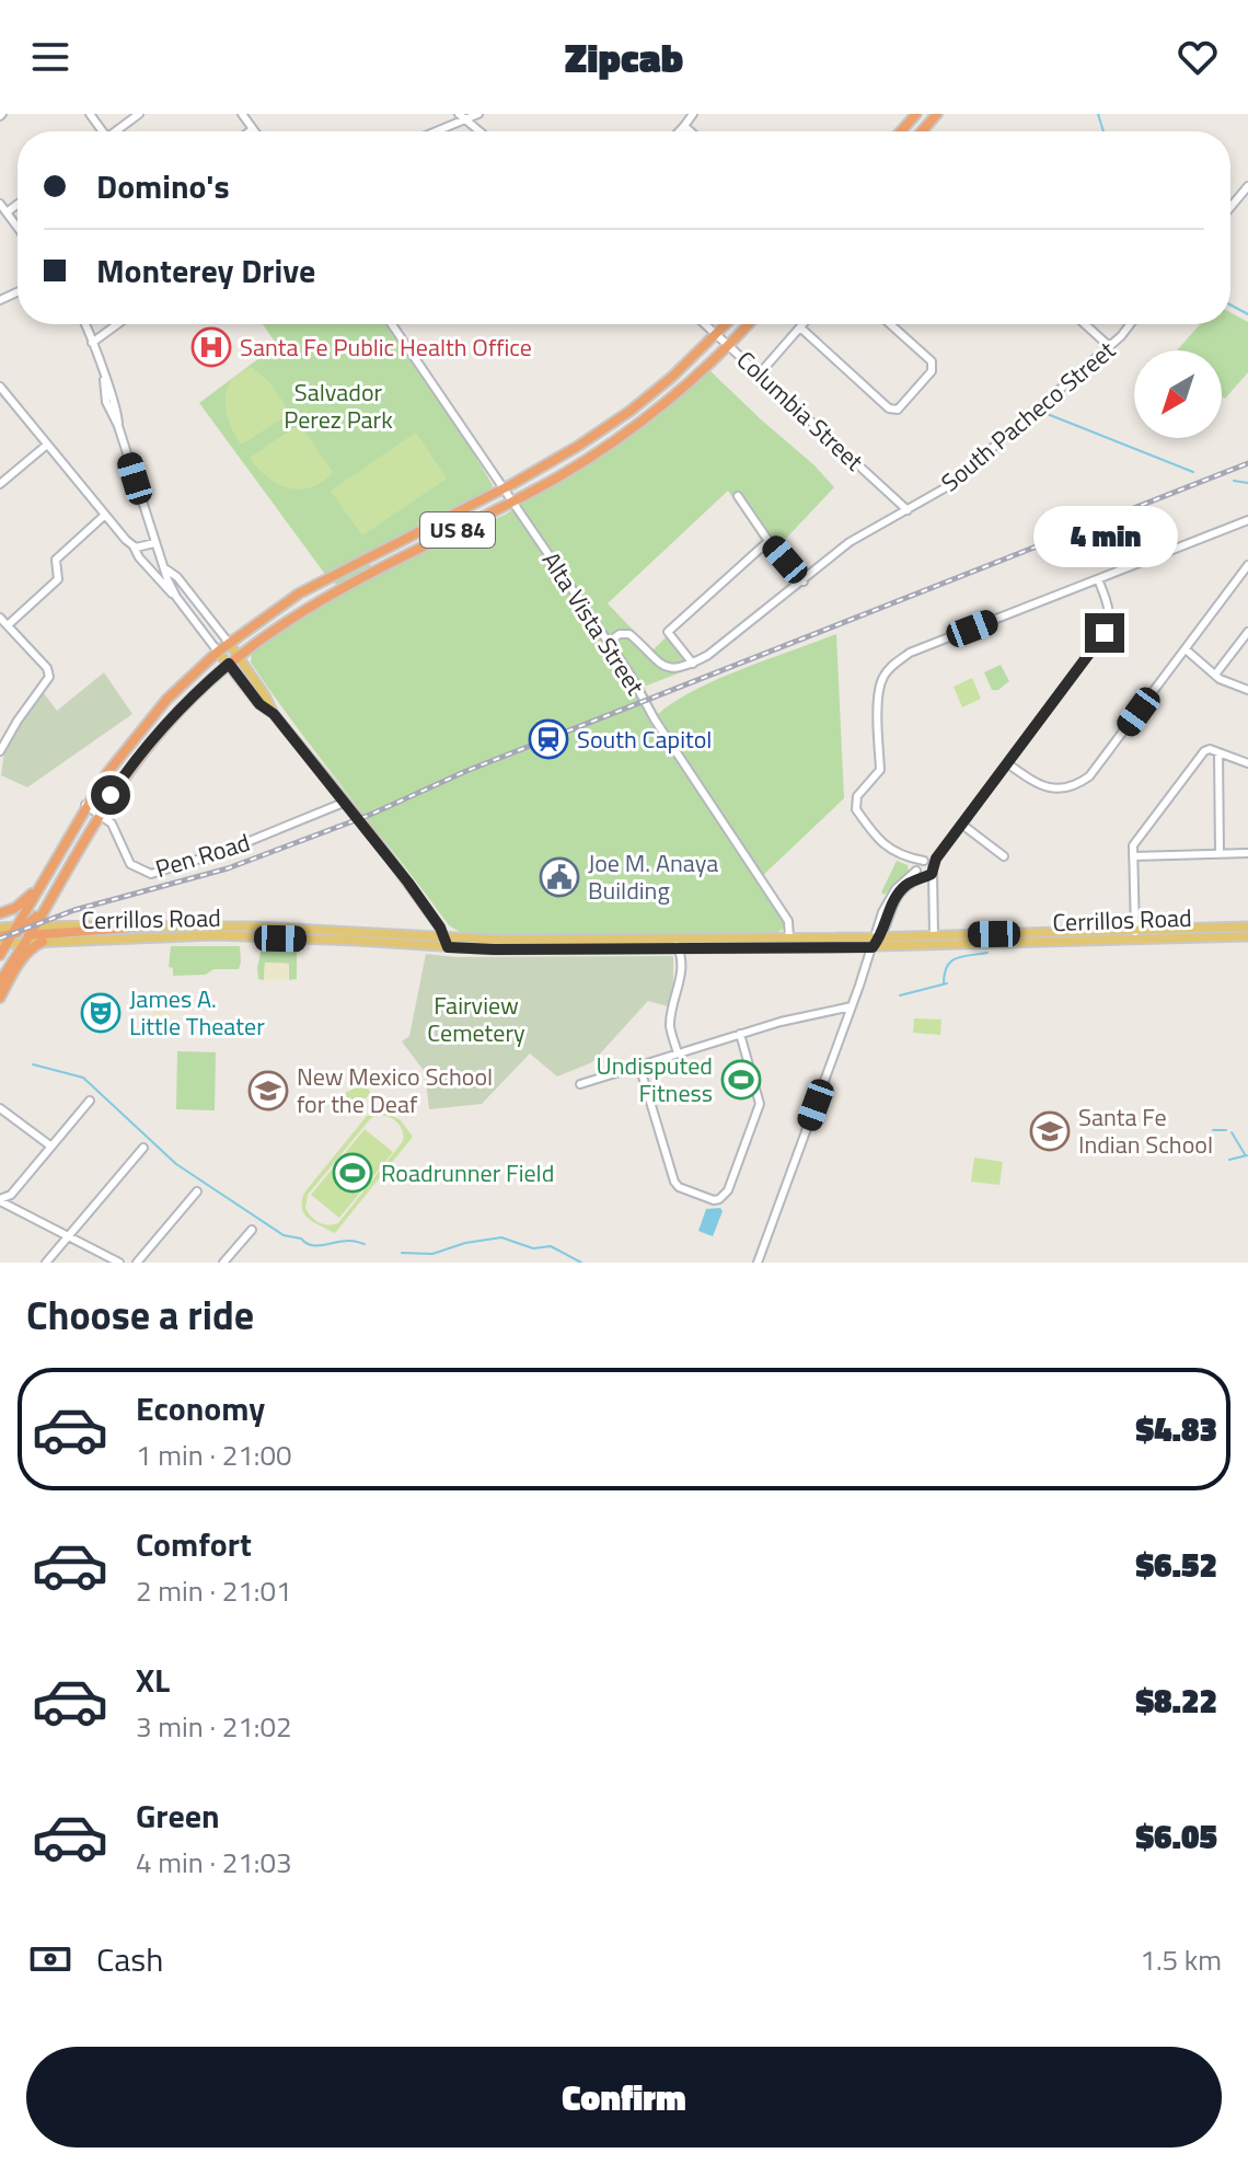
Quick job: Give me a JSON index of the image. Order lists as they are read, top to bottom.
{
  "streets": {
    "highway": ["US 84"],
    "main road": ["Cerrillos Road"],
    "street": [
      "Columbia Street",
      "South Pacheco Street",
      "Alta Vista Street",
      "Pen Road"
    ]
  },
  "crossings": [
    ["Columbia Street", "South Pacheco Street"],
    ["Columbia Street", "US 84"],
    ["US 84", "Alta Vista Street"],
    ["US 84", "Pen Road"],
    ["US 84", "Cerrillos Road"],
    ["Alta Vista Street", "Cerrillos Road"]
  ],
  "parks": ["Salvador Perez Park", "Fairview Cemetery"],
  "places": {
    "hospital": ["Santa Fe Public Health Office"],
    "station": ["South Capitol"],
    "public building": ["Joe M. Anaya Building"],
    "theatre": ["James A. Little Theater"],
    "sports": ["Undisputed Fitness", "Roadrunner Field"],
    "school or university": ["New Mexico School for the Deaf", "Santa Fe Indian School"]
  },
  "north": "bottom left",
  "page": {
    "header": "Zipcab",
    "banner": ["Domino's", "Monterey Drive"],
    "bubble": "4 min",
    "heading": "Choose a ride",
    "list": [
      {
        "name": "Economy",
        "note": "1 min · 21:00",
        "value": "$4.83"
      },
      {
        "name": "Comfort",
        "note": "2 min · 21:01",
        "value": "$6.52"
      },
      {
        "name": "XL",
        "note": "3 min · 21:02",
        "value": "$8.22"
      },
      {
        "name": "Green",
        "note": "4 min · 21:03",
        "value": "$6.05"
      }
    ],
    "pay": ["Cash", "1.5 km"],
    "buttons": "Confirm"
  }
}
